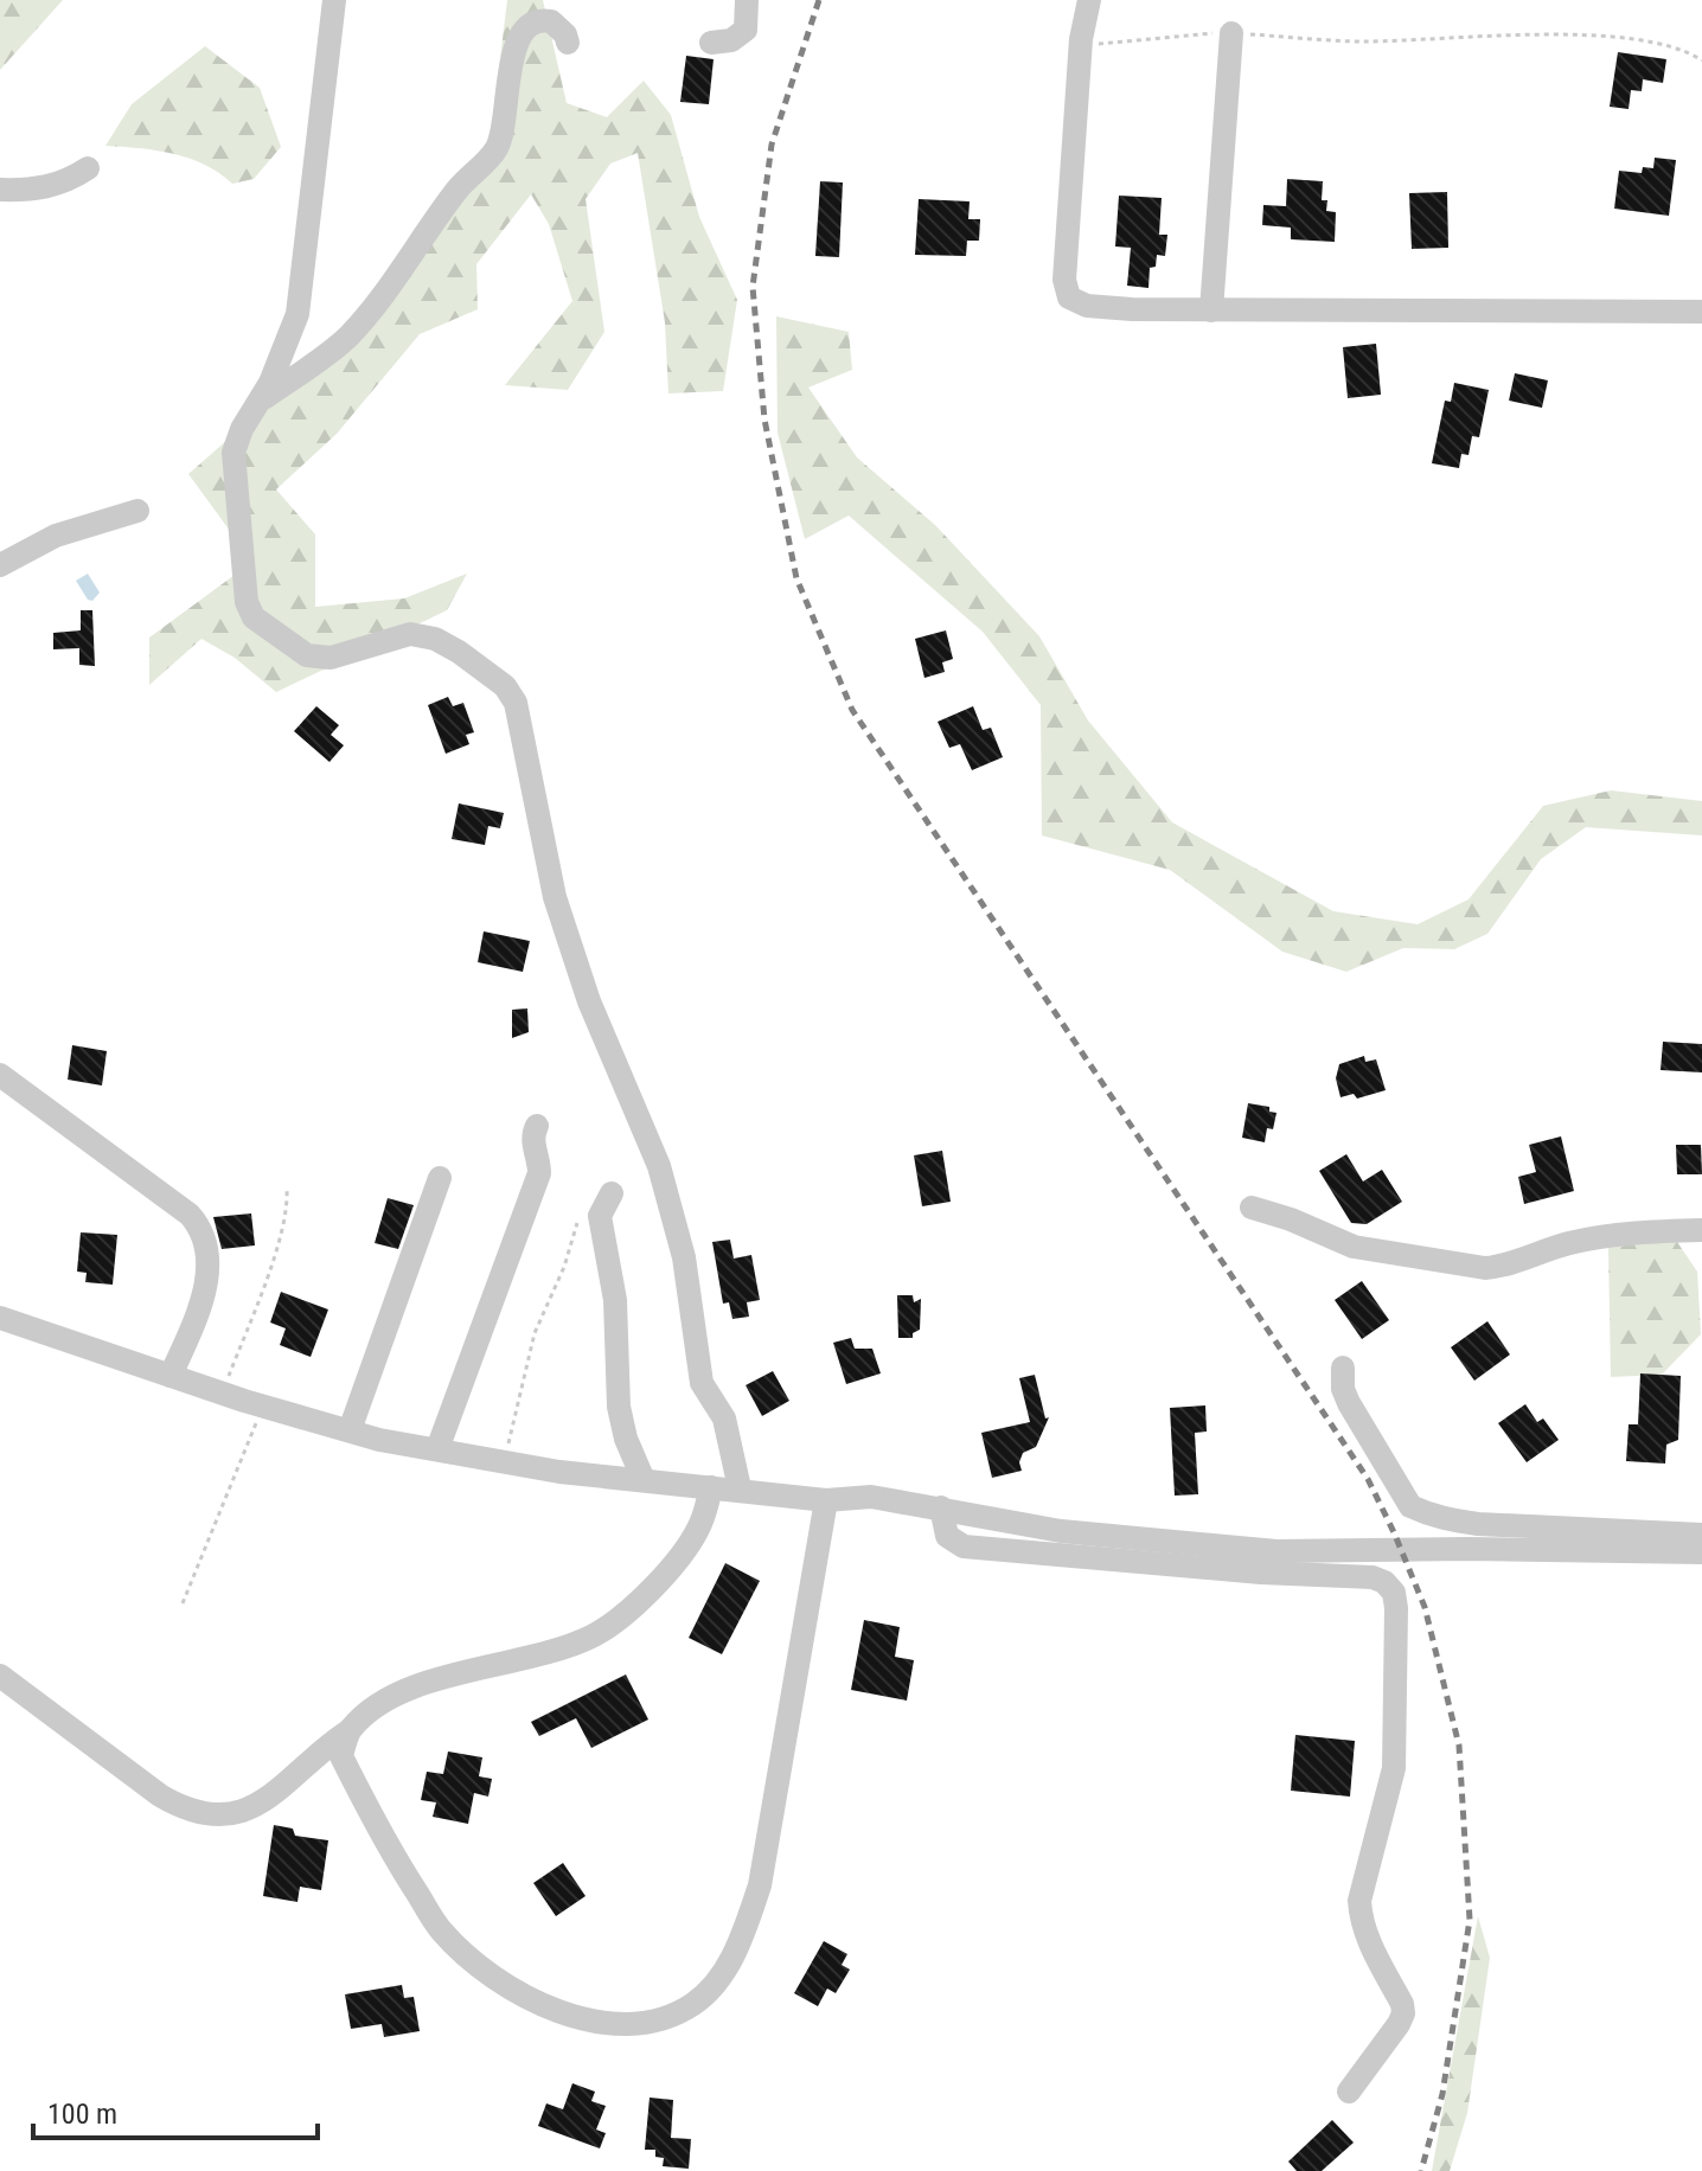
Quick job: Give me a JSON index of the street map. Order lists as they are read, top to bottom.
{
  "scale_bar": "100 m"
}
